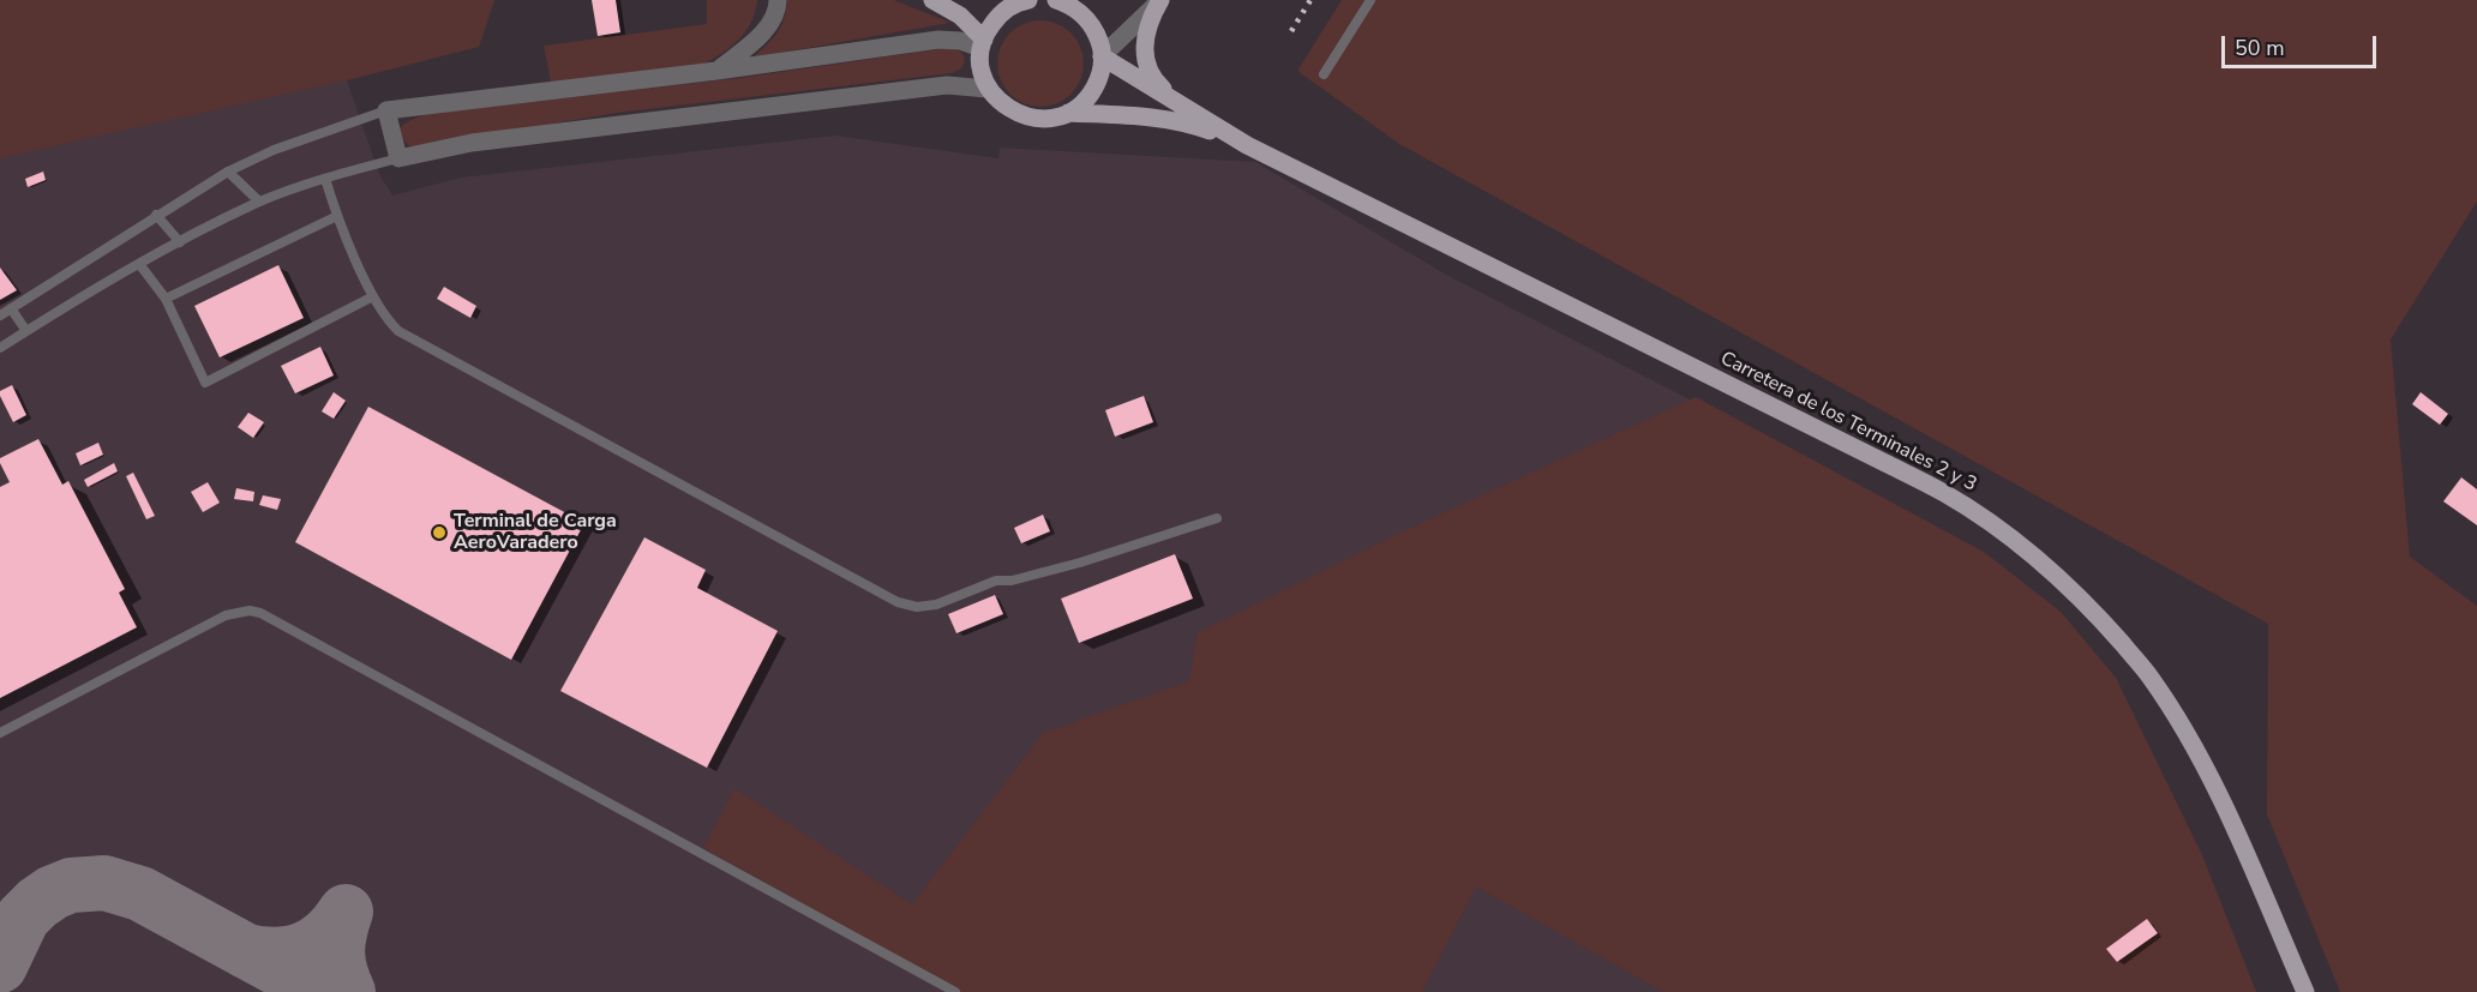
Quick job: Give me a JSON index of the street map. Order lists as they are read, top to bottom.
{
  "streets": {
    "main road": ["Carretera de los Terminales 2 y 3"]
  },
  "places": ["Terminal de Carga AeroVaradero"],
  "scale_bar": "50 m"
}
